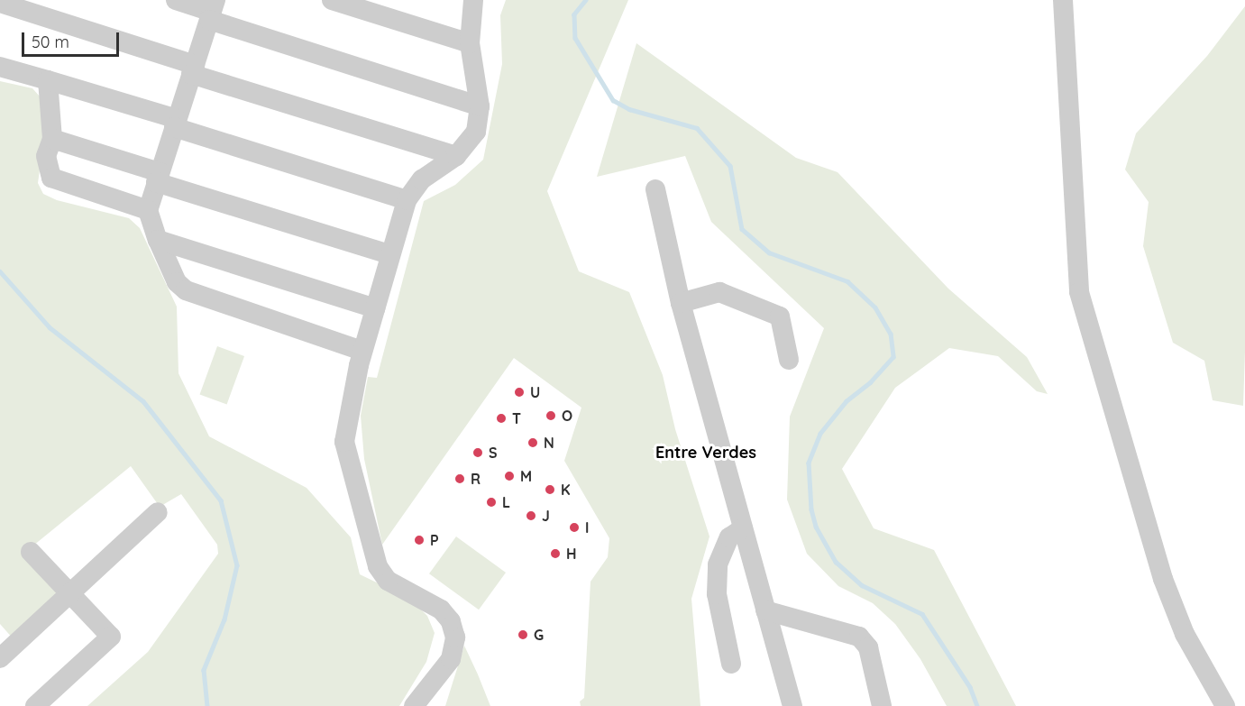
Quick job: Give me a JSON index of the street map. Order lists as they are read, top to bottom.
{
  "districts": ["Entre Verdes"],
  "places": [
    "U",
    "O",
    "T",
    "N",
    "S",
    "M",
    "R",
    "K",
    "L",
    "J",
    "I",
    "P",
    "H",
    "G"
  ],
  "scale_bar": "50 m"
}
